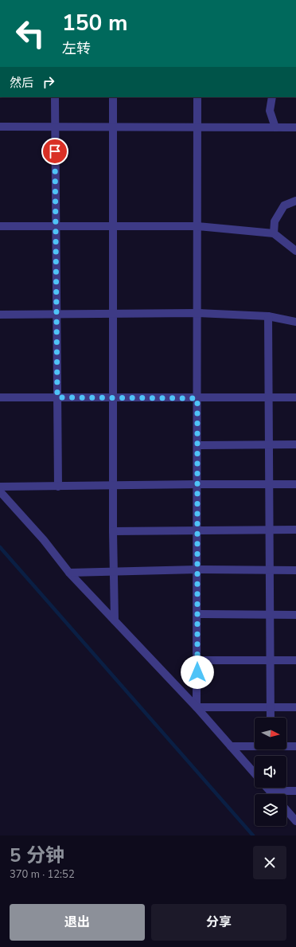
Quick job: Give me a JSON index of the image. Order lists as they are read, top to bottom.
{
  "north": "right",
  "page": {
    "turn": ["150 m", "左转"],
    "then": "然后",
    "heading": ["5 分钟", "370 m · 12:52"],
    "buttons": ["退出", "分享"]
  }
}
